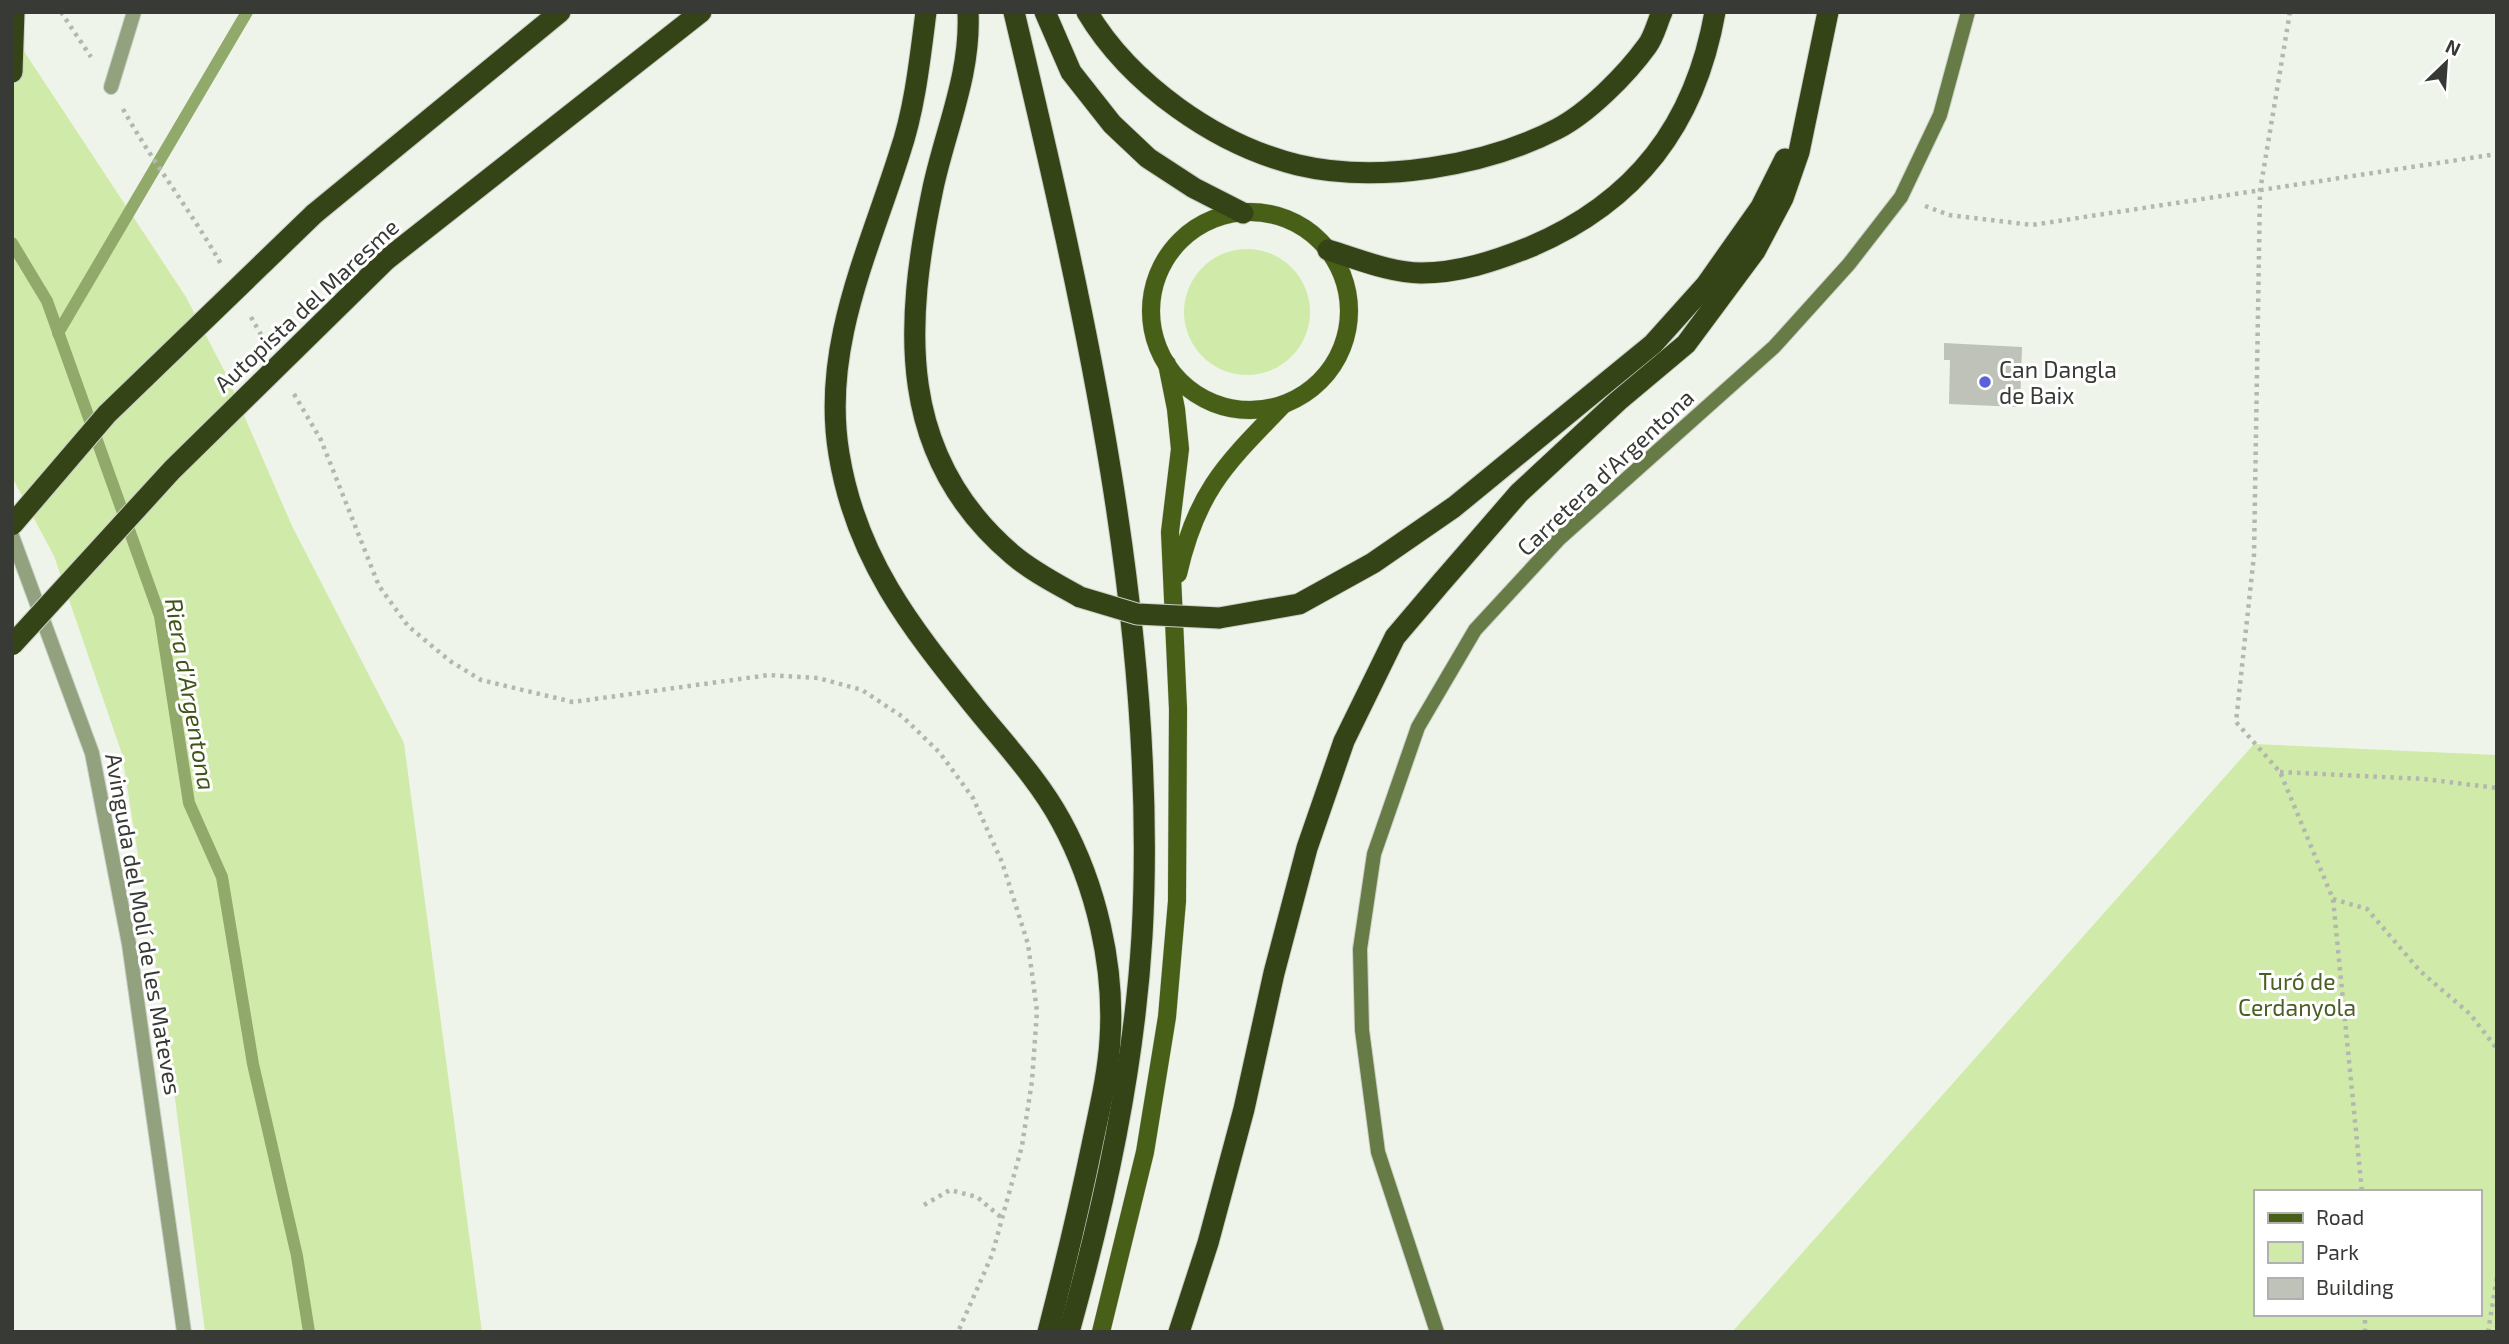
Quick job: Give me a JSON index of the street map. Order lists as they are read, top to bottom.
{
  "streets": {
    "highway": ["Autopista del Maresme"],
    "street": ["Carretera d'Argentona", "Avinguda del Molí de les Mateves"]
  },
  "water": ["Riera d'Argentona"],
  "parks": ["Turó de Cerdanyola"],
  "places": ["Can Dangla de Baix"],
  "legend": ["Road", "Park", "Building"],
  "north": "top right"
}
